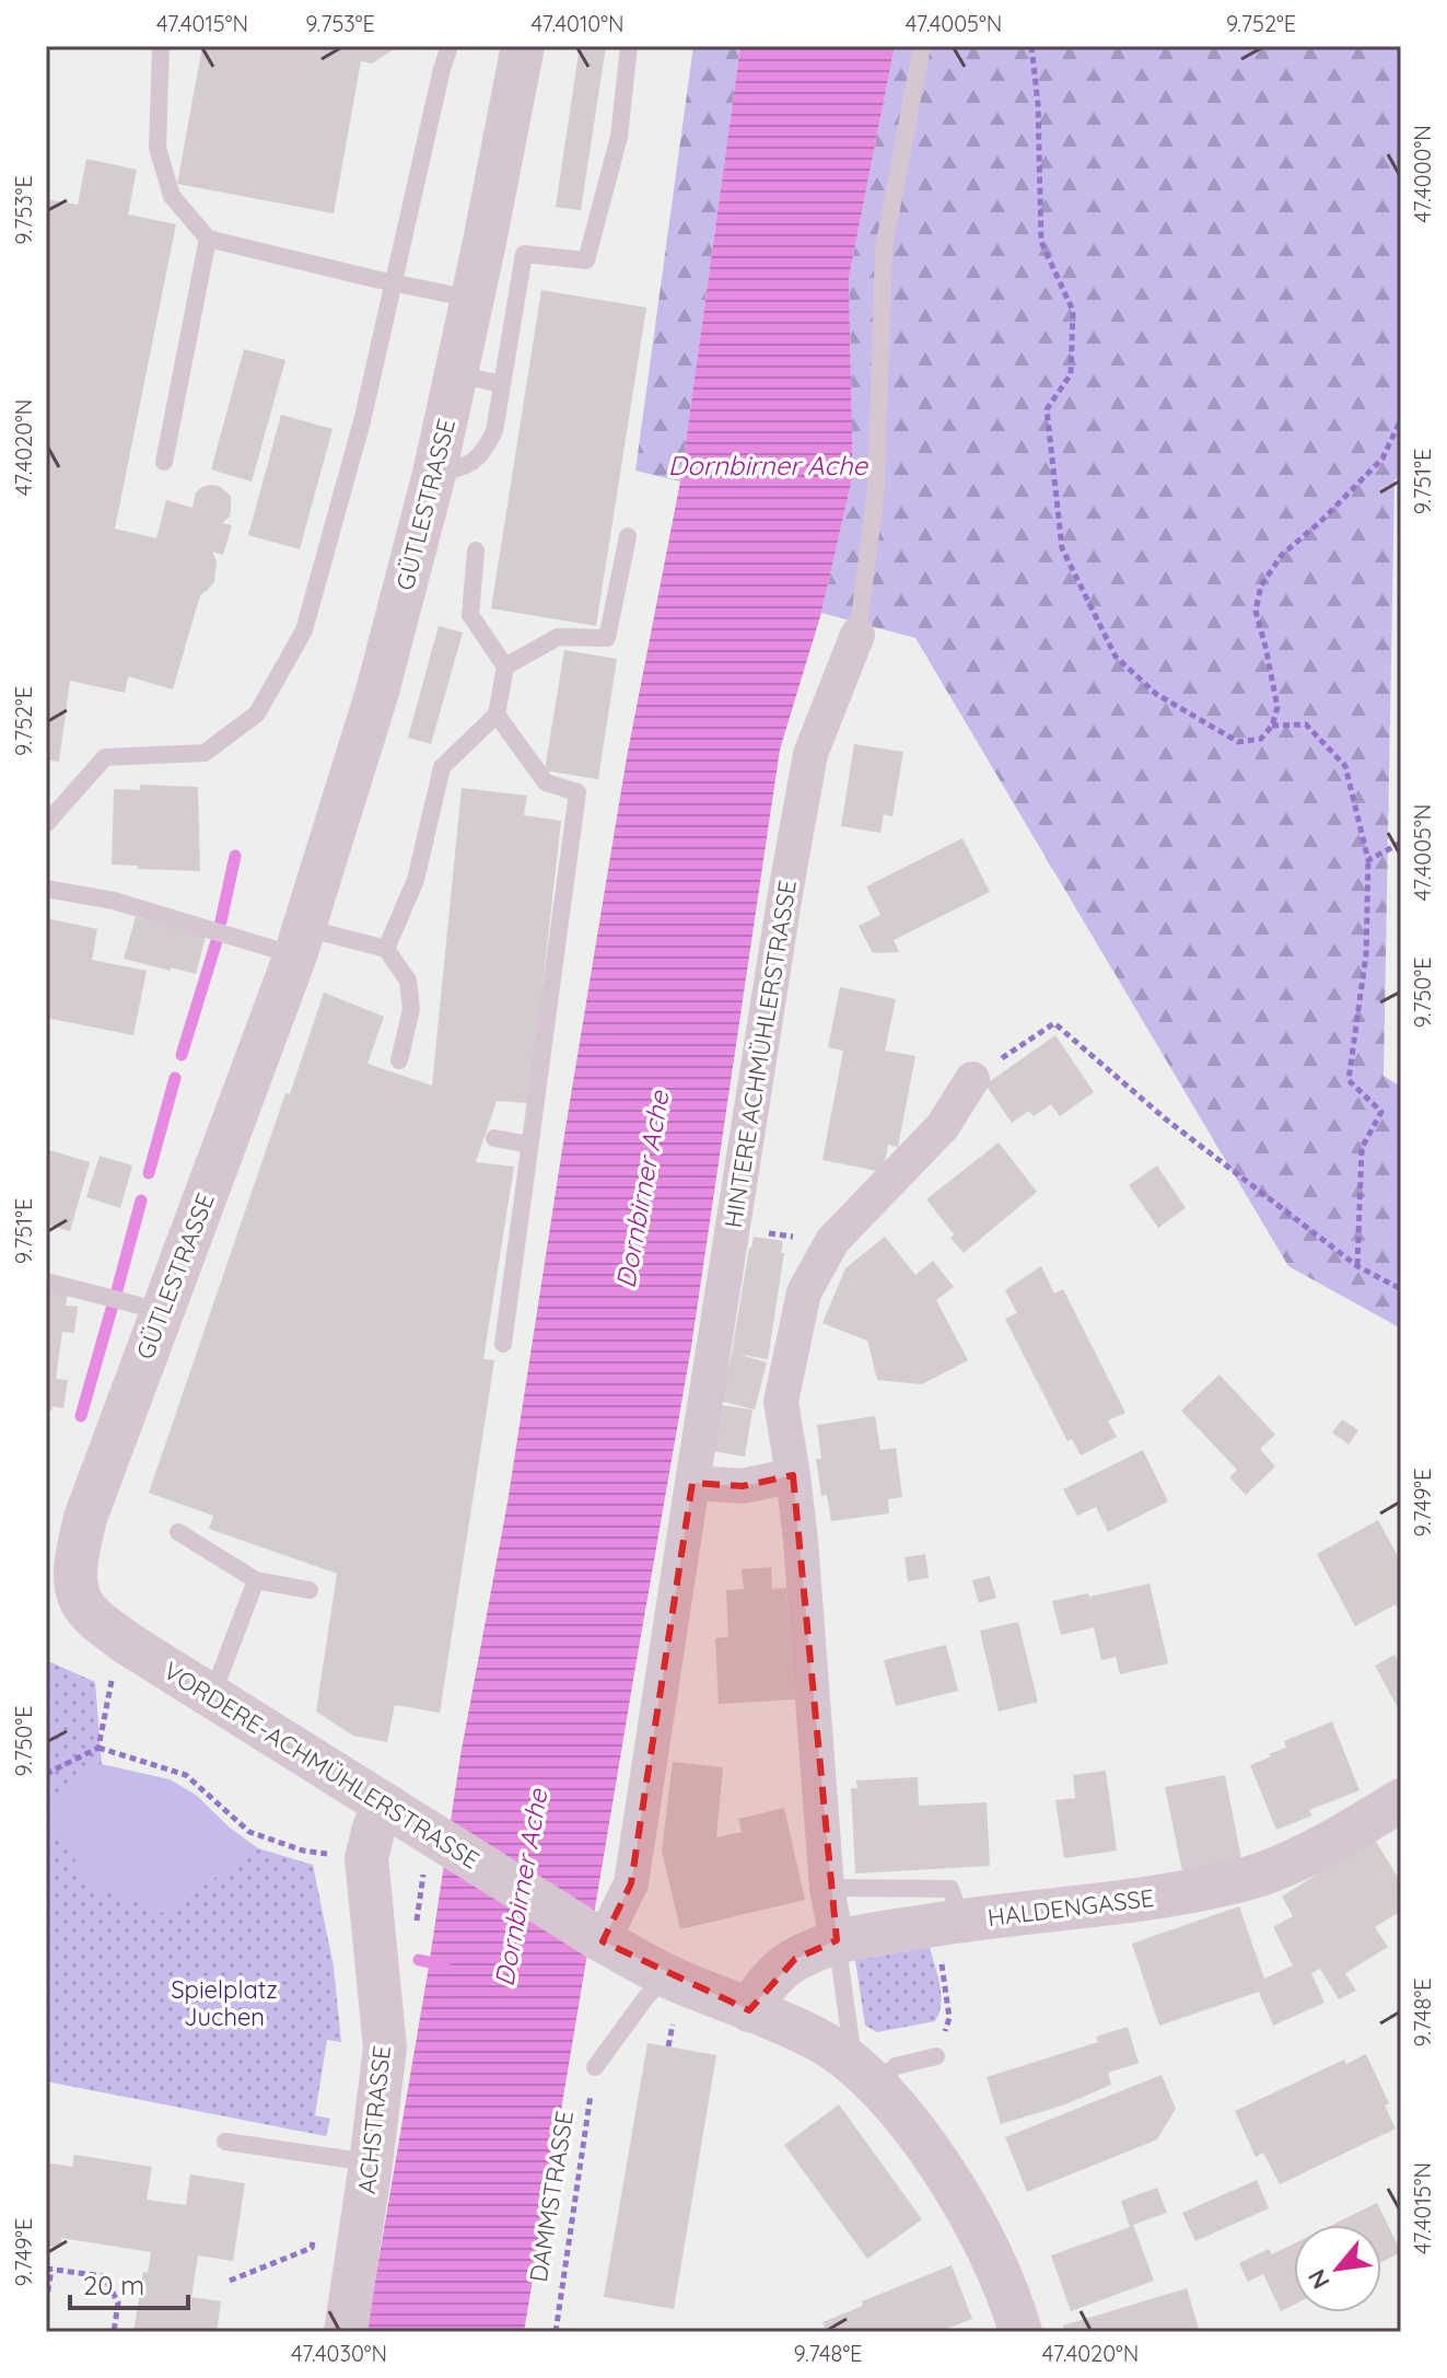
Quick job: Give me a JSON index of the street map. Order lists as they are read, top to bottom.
{
  "streets": {
    "street": [
      "GÜTLESTRASSE",
      "HINTERE ACHMÜHLERSTRASSE",
      "VORDERE-ACHMÜHLERSTRASSE",
      "HALDENGASSE",
      "ACHSTRASSE"
    ],
    "path": ["DAMMSTRASSE"]
  },
  "crossings": [
    ["GÜTLESTRASSE", "VORDERE-ACHMÜHLERSTRASSE"],
    ["HINTERE ACHMÜHLERSTRASSE", "VORDERE-ACHMÜHLERSTRASSE"],
    ["VORDERE-ACHMÜHLERSTRASSE", "HALDENGASSE"],
    ["VORDERE-ACHMÜHLERSTRASSE", "ACHSTRASSE"]
  ],
  "water": ["Dornbirner Ache"],
  "parks": ["Spielplatz Juchen"],
  "scale_bar": "20 m",
  "north": "bottom left",
  "coordinates": [
    "47.4015°N",
    "9.753°E",
    "47.4010°N",
    "47.4005°N",
    "9.752°E",
    "47.4000°N",
    "47.4020°N",
    "9.751°E",
    "9.750°E",
    "9.749°E",
    "9.748°E",
    "47.4030°N"
  ]
}
